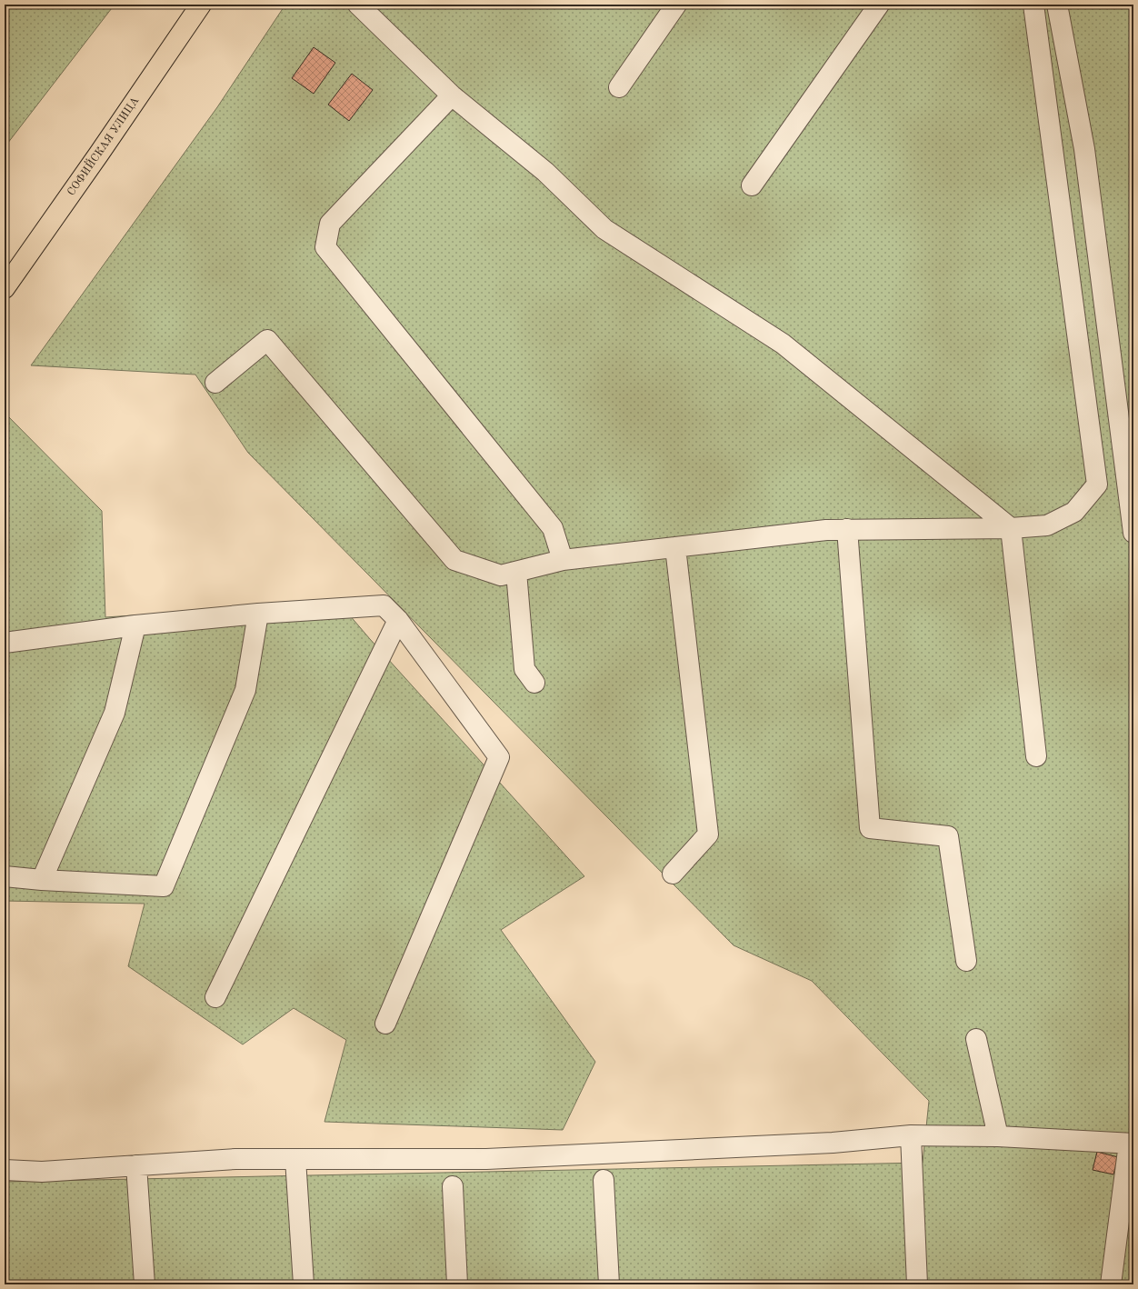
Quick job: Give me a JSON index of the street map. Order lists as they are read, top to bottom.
{
  "streets": {
    "main road": ["СОФИЙСКАЯ УЛИЦА"]
  }
}
